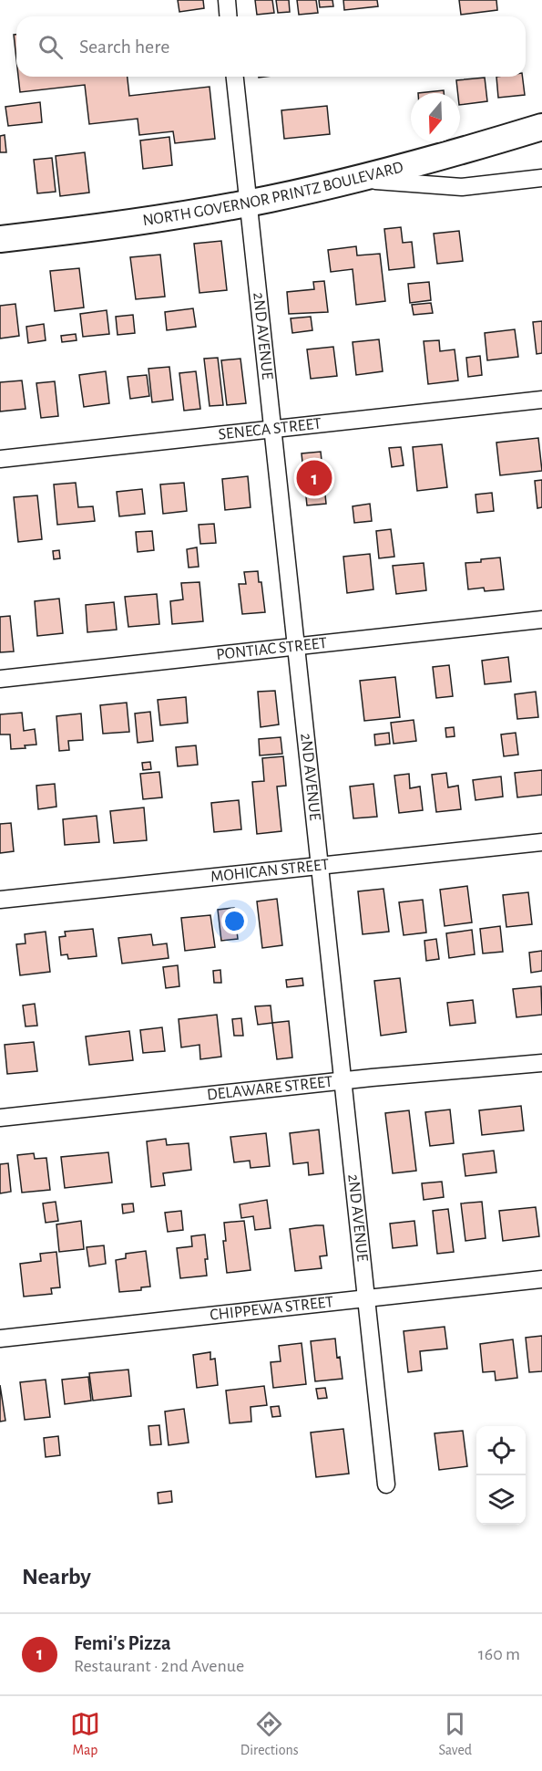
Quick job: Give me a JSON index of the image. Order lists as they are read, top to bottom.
{
  "streets": {
    "main road": ["NORTH GOVERNOR PRINTZ BOULEVARD"],
    "street": [
      "2ND AVENUE",
      "SENECA STREET",
      "PONTIAC STREET",
      "MOHICAN STREET",
      "DELAWARE STREET",
      "CHIPPEWA STREET"
    ]
  },
  "crossings": [
    ["NORTH GOVERNOR PRINTZ BOULEVARD", "2ND AVENUE"],
    ["2ND AVENUE", "SENECA STREET"],
    ["2ND AVENUE", "PONTIAC STREET"],
    ["2ND AVENUE", "MOHICAN STREET"],
    ["2ND AVENUE", "DELAWARE STREET"],
    ["2ND AVENUE", "CHIPPEWA STREET"]
  ],
  "north": "bottom",
  "page": {
    "search": "Search here",
    "pins": "1",
    "heading": "Nearby",
    "list": [
      {
        "mark": "1",
        "name": "Femi's Pizza",
        "note": "Restaurant · 2nd Avenue",
        "value": "160 m"
      }
    ],
    "nav": ["Map", "Directions", "Saved"]
  }
}
